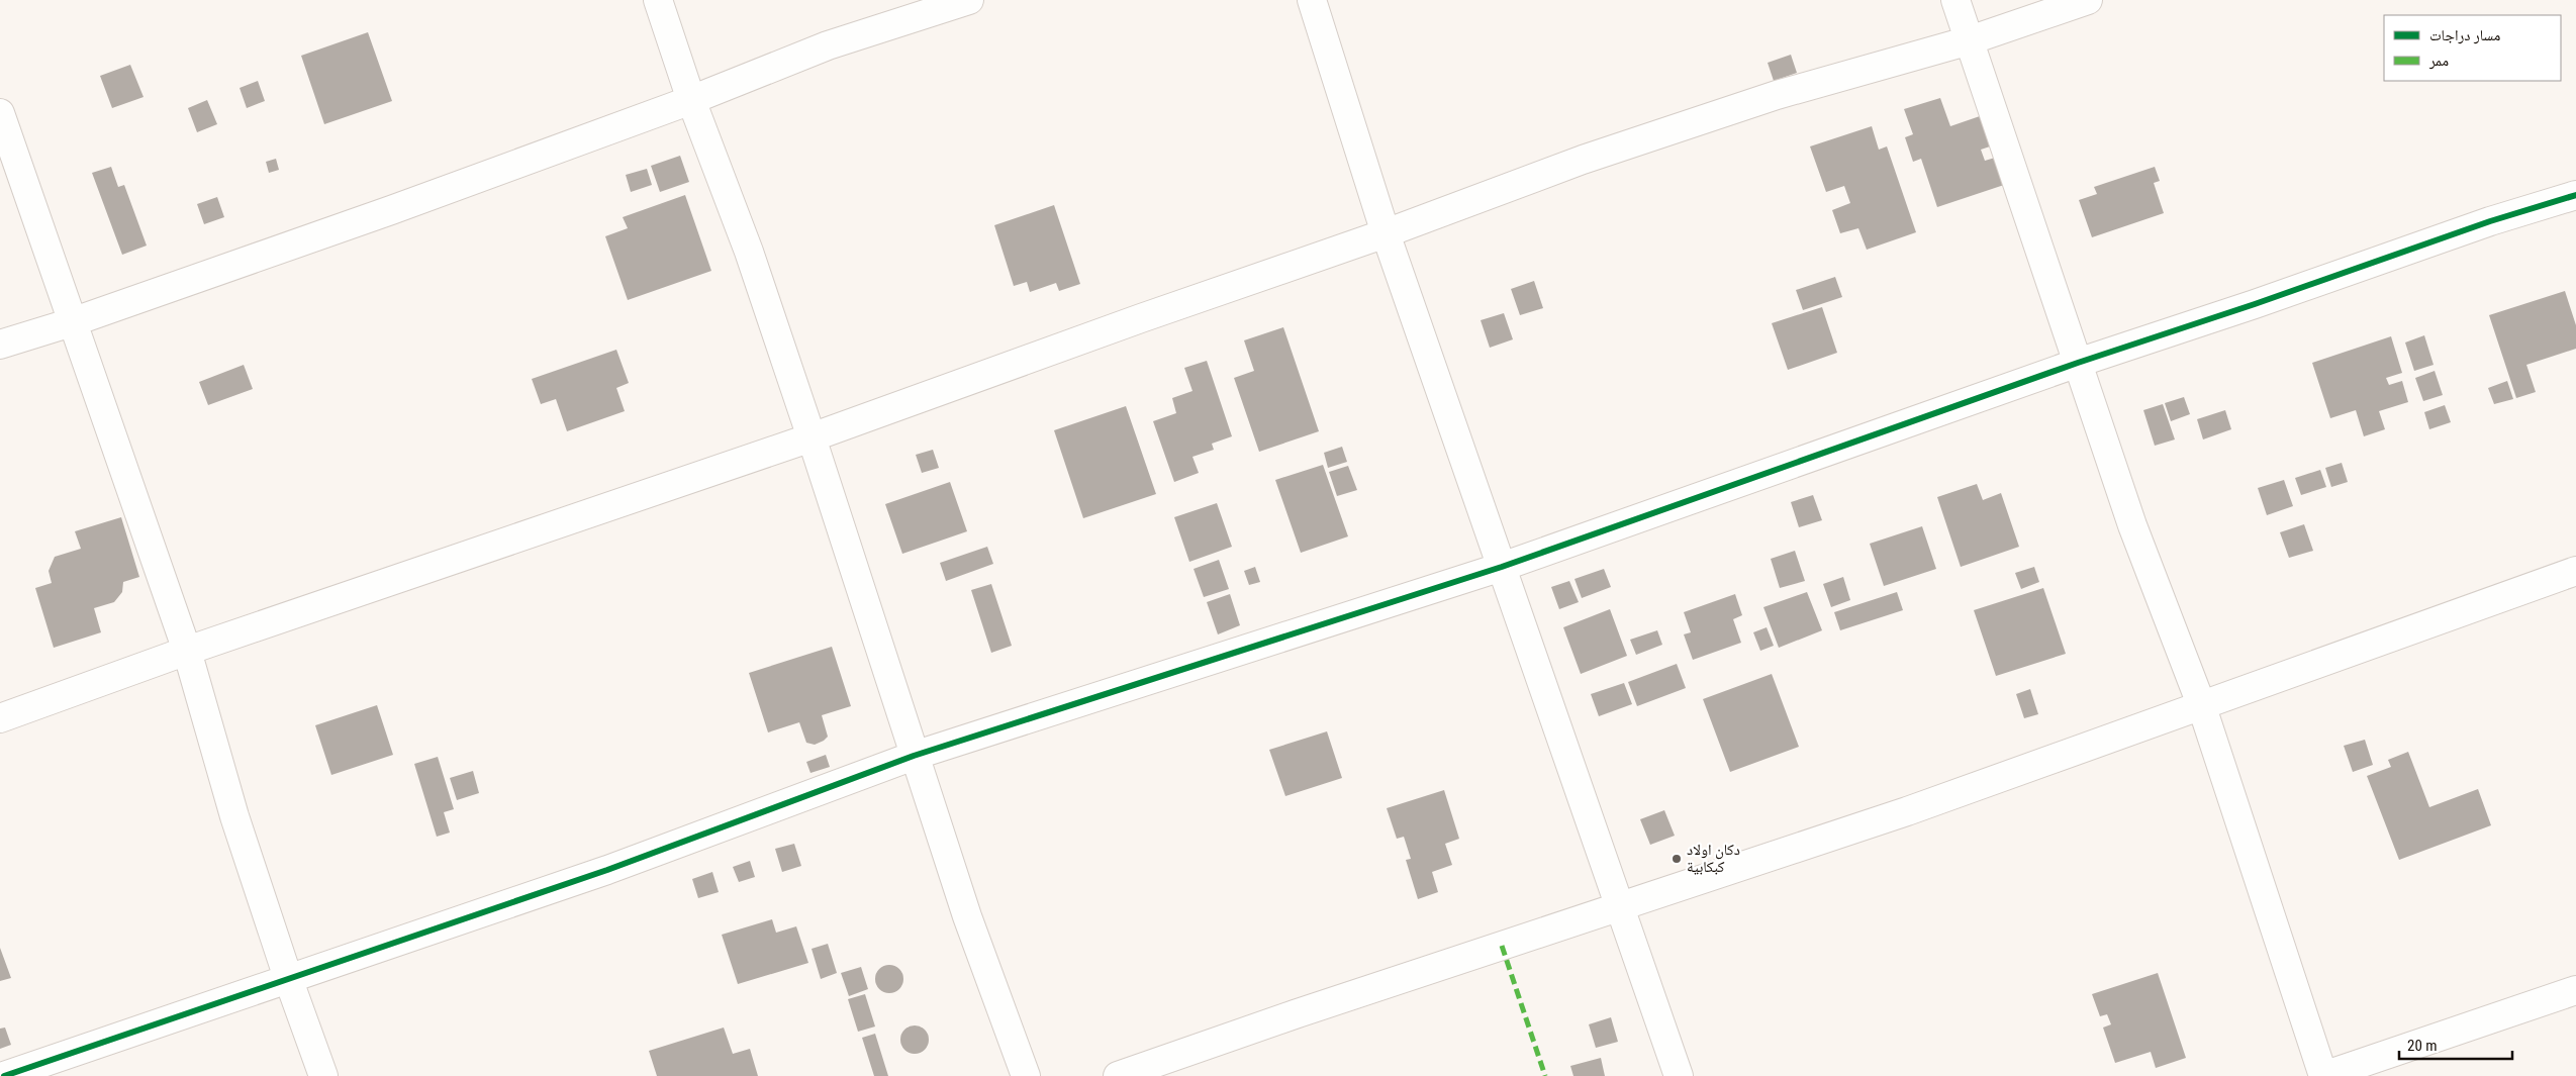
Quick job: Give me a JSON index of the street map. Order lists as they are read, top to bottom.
{
  "places": ["دكان اولاد كبكابية"],
  "legend": ["مسار دراجات", "ممر"],
  "scale_bar": "20 m"
}
